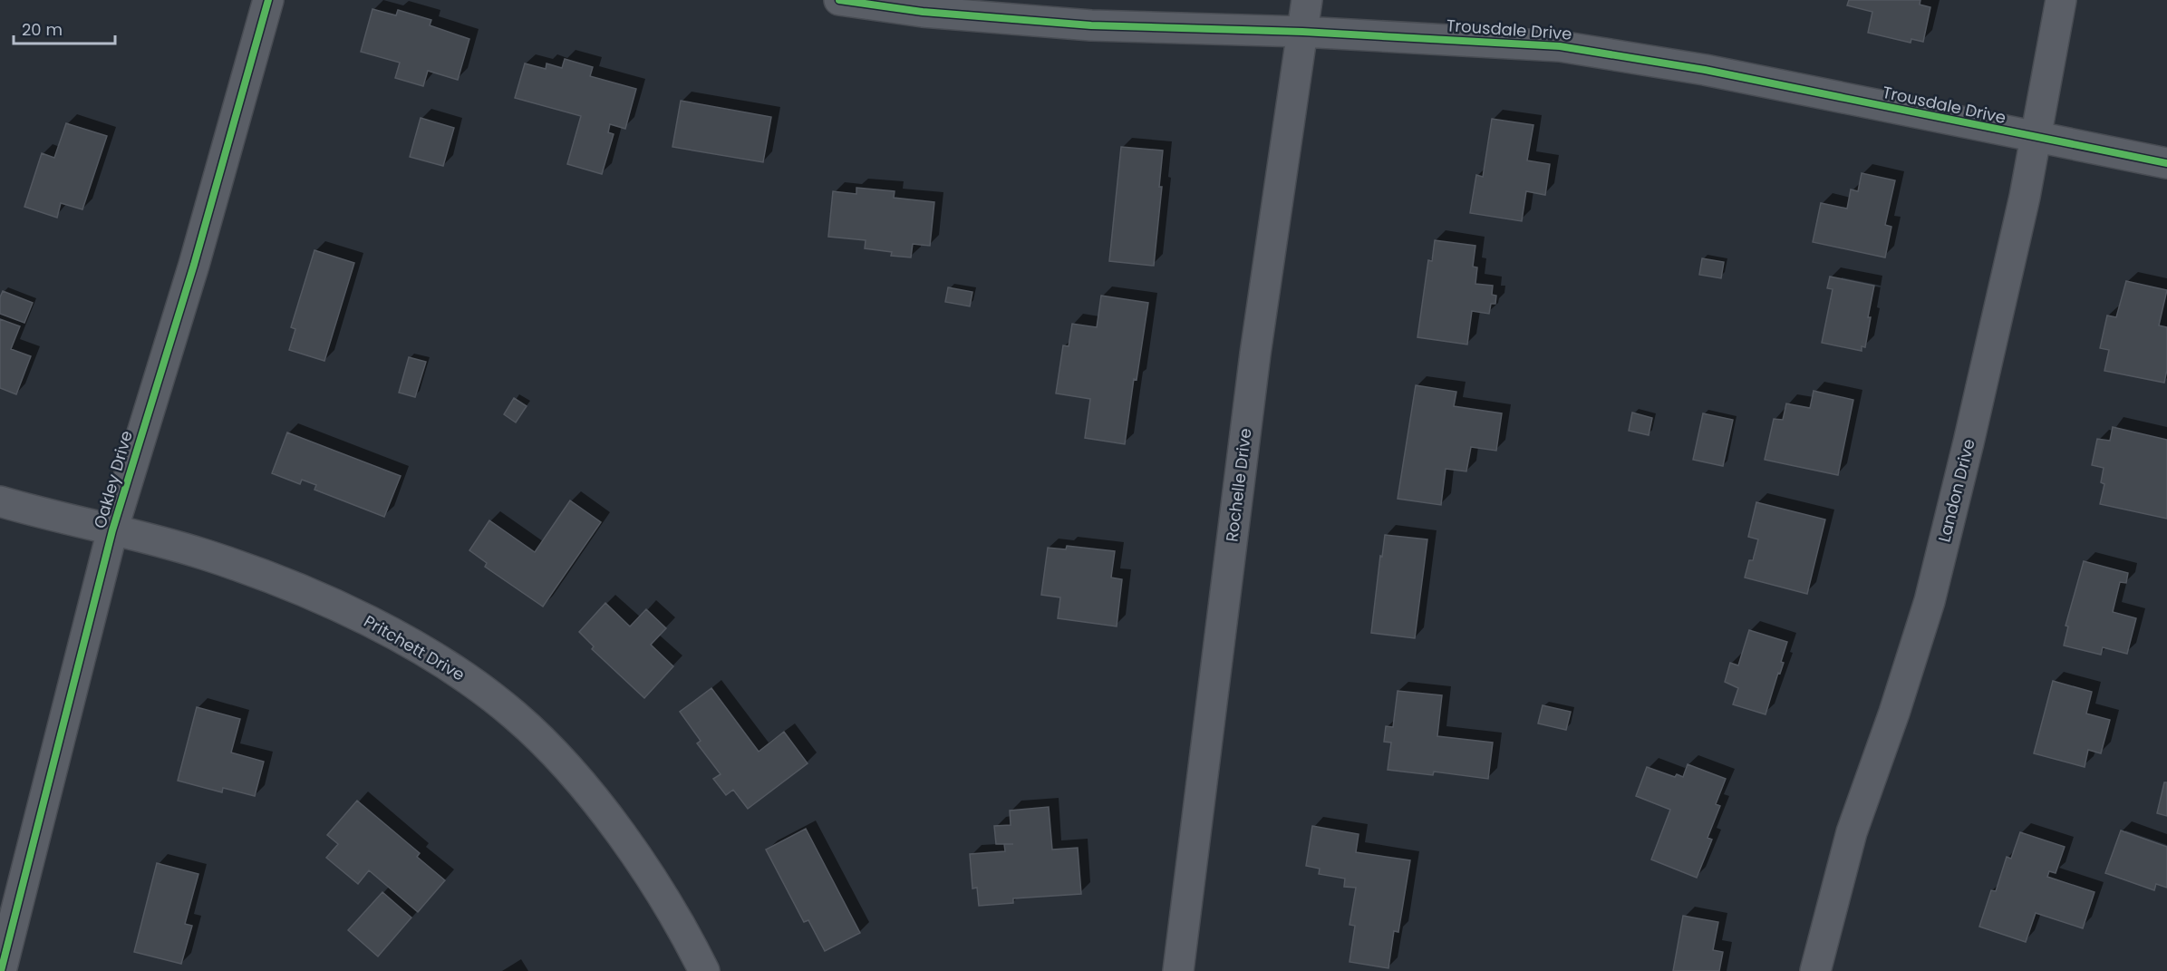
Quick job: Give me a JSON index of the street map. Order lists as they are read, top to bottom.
{
  "streets": {
    "street": [
      "Trousdale Drive",
      "Oakley Drive",
      "Rochelle Drive",
      "Landon Drive",
      "Pritchett Drive"
    ]
  },
  "crossings": [
    ["Trousdale Drive", "Rochelle Drive"],
    ["Trousdale Drive", "Landon Drive"],
    ["Oakley Drive", "Pritchett Drive"]
  ],
  "scale_bar": "20 m"
}
